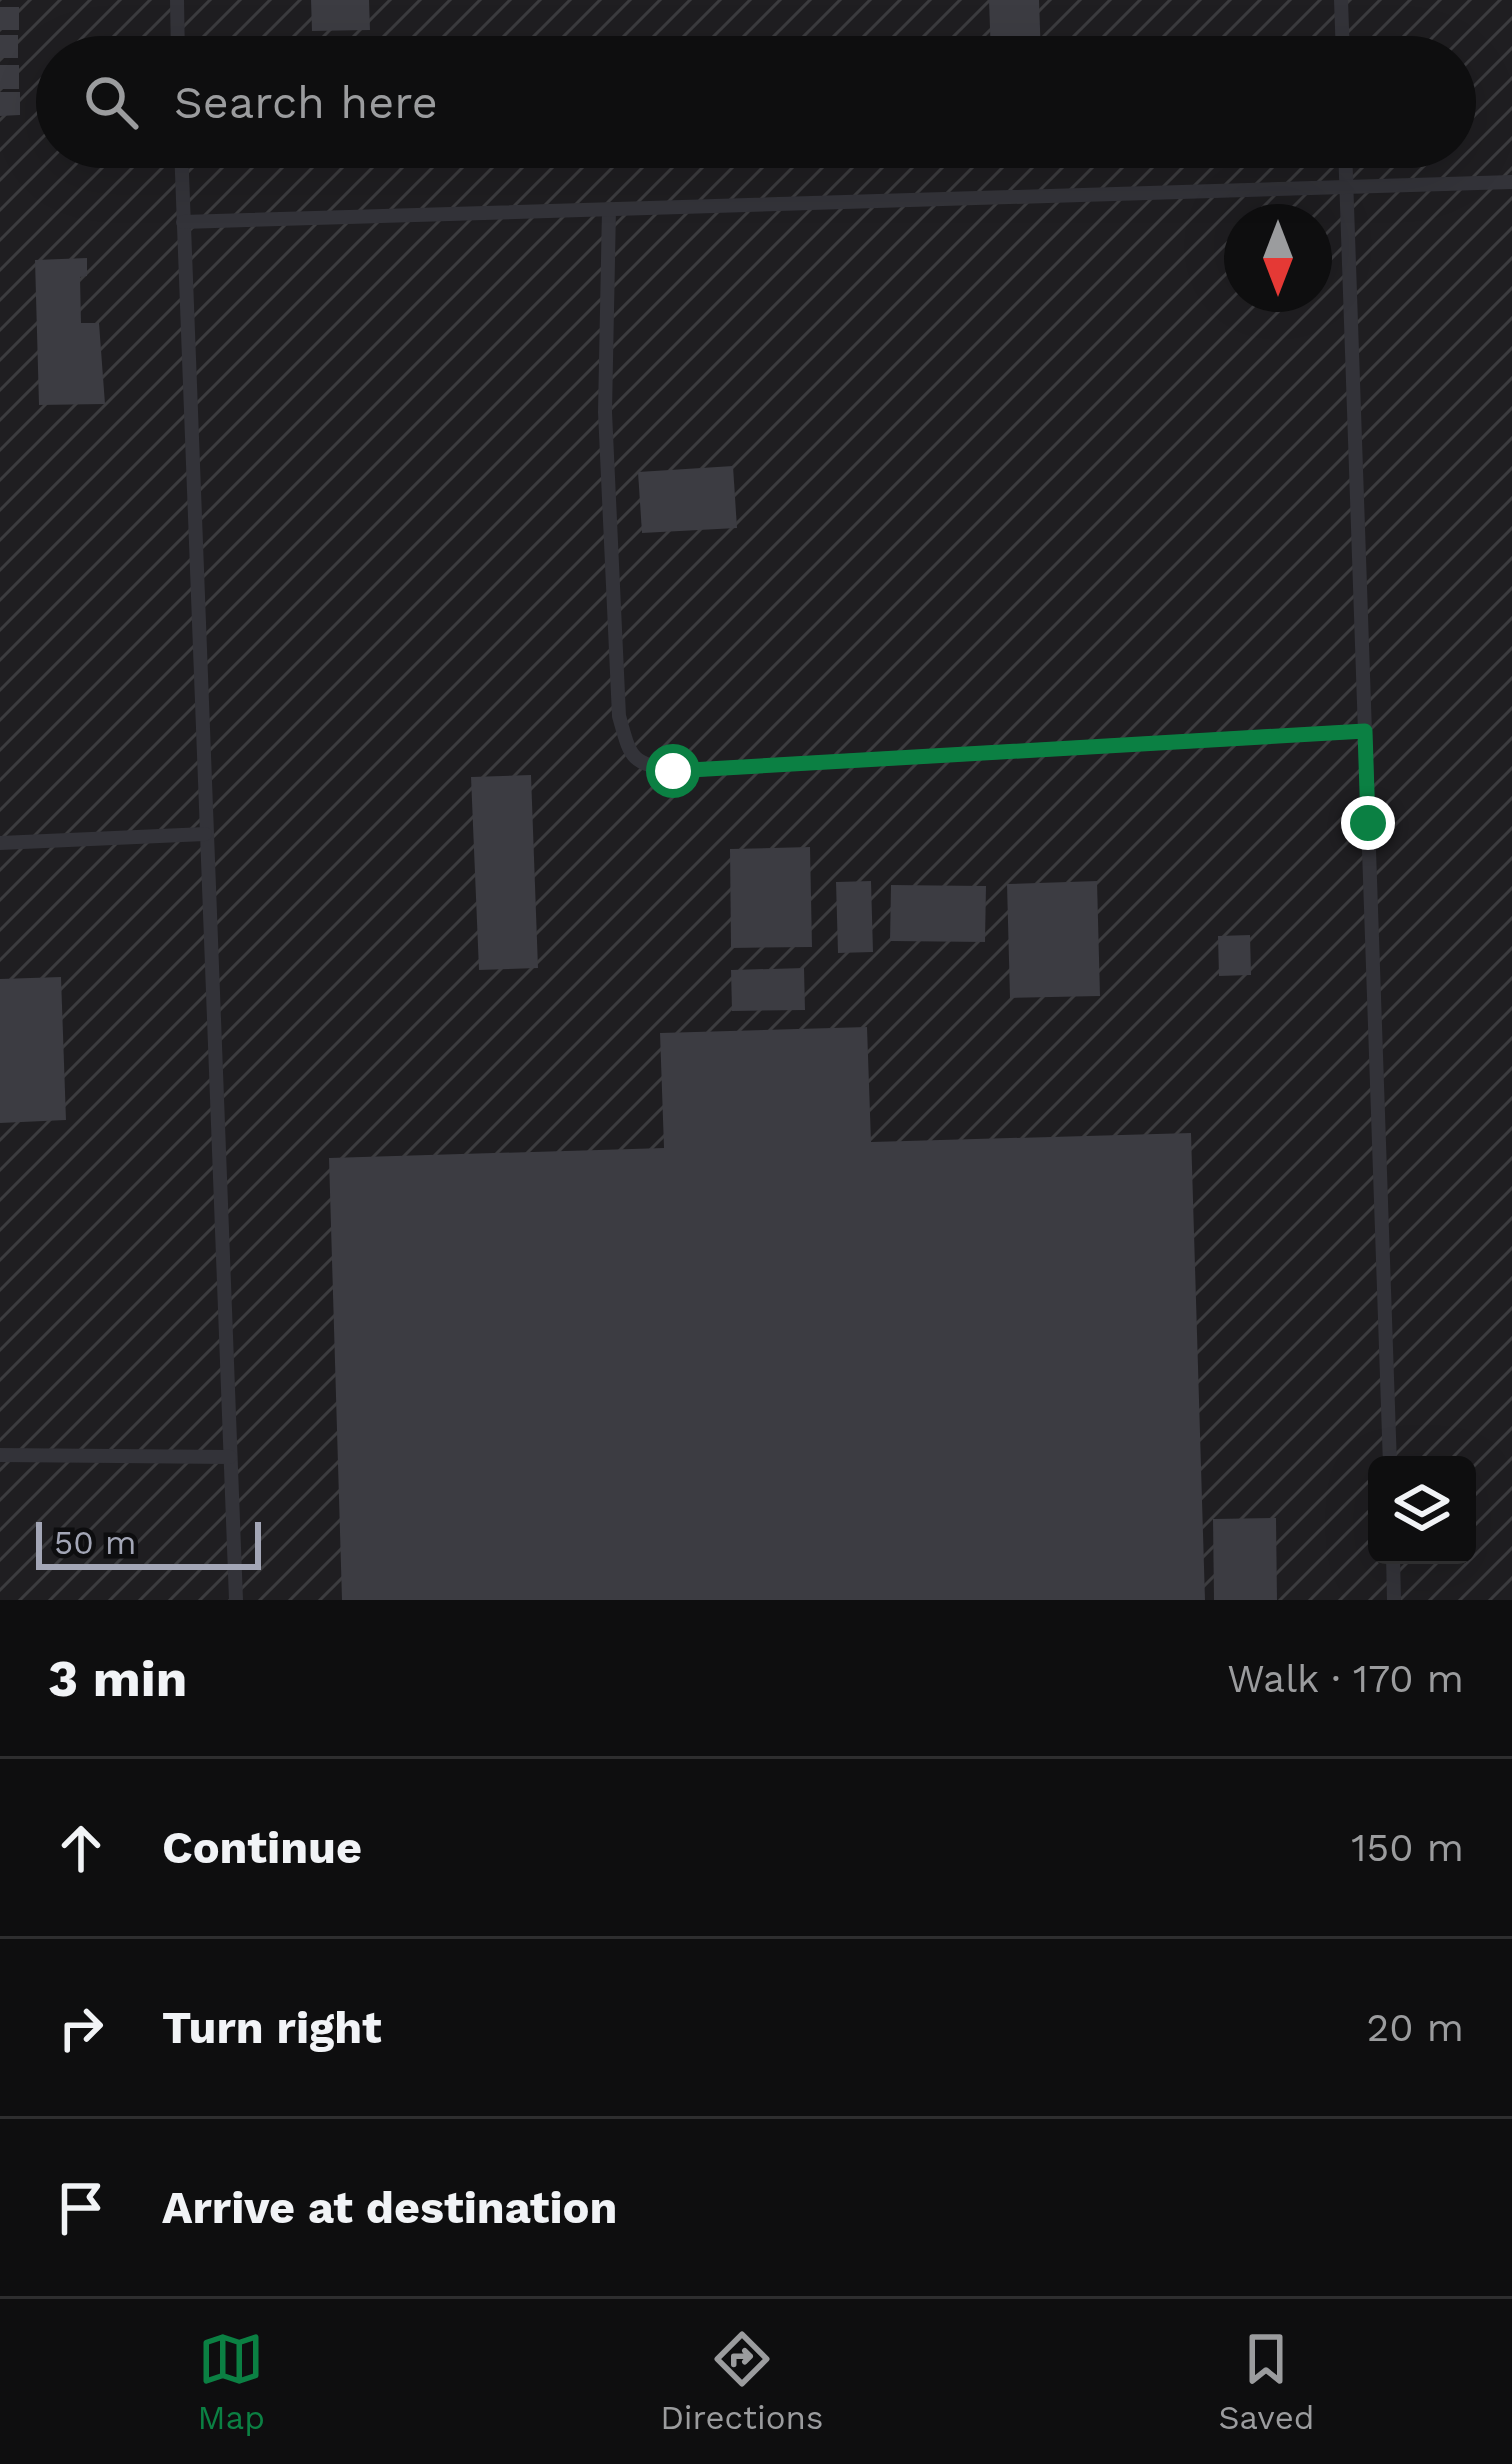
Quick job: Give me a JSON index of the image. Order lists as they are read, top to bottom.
{
  "scale_bar": "50 m",
  "north": "bottom",
  "page": {
    "search": "Search here",
    "scale": "50 m",
    "heading": ["3 min", "Walk · 170 m"],
    "list": [
      ["Continue", "150 m"],
      ["Turn right", "20 m"],
      "Arrive at destination"
    ],
    "nav": ["Map", "Directions", "Saved"]
  }
}
